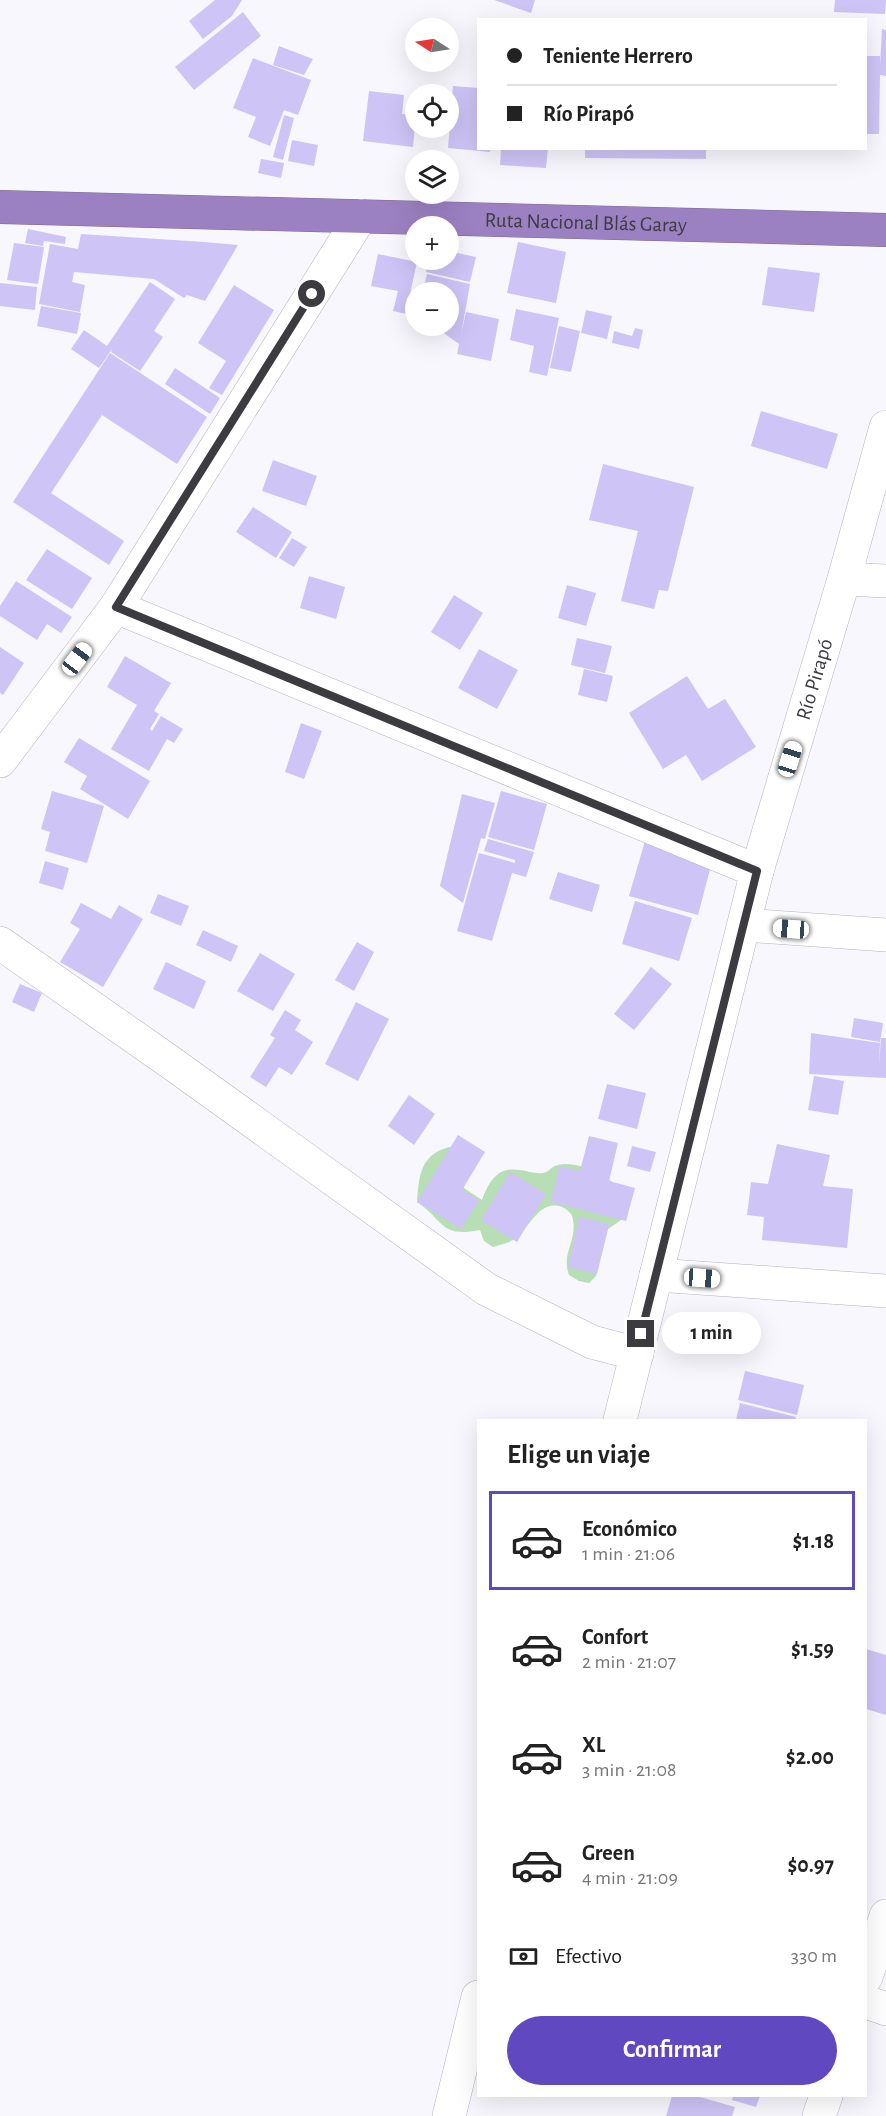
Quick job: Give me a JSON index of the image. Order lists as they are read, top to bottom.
{
  "streets": {
    "highway": ["Ruta Nacional Blás Garay"],
    "street": ["Río Pirapó"]
  },
  "north": "left",
  "page": {
    "map_buttons": ["+", "−"],
    "banner": ["Teniente Herrero", "Río Pirapó"],
    "bubble": "1 min",
    "heading": "Elige un viaje",
    "list": [
      {
        "name": "Económico",
        "note": "1 min · 21:06",
        "value": "$1.18"
      },
      {
        "name": "Confort",
        "note": "2 min · 21:07",
        "value": "$1.59"
      },
      {
        "name": "XL",
        "note": "3 min · 21:08",
        "value": "$2.00"
      },
      {
        "name": "Green",
        "note": "4 min · 21:09",
        "value": "$0.97"
      }
    ],
    "pay": ["Efectivo", "330 m"],
    "buttons": "Confirmar"
  }
}
